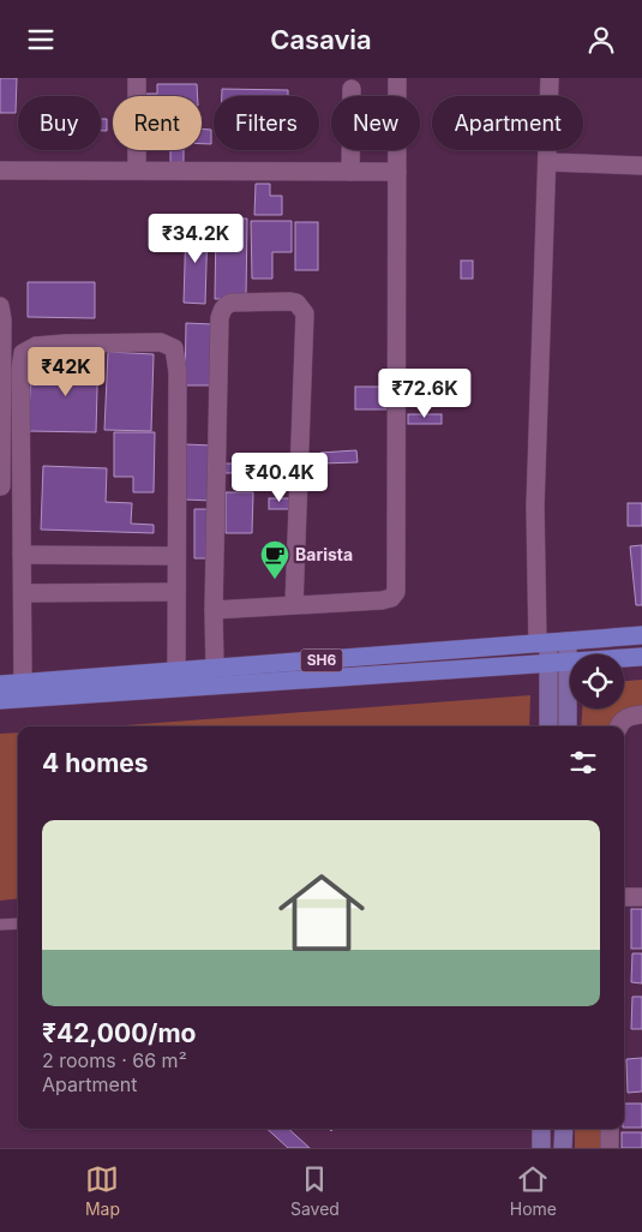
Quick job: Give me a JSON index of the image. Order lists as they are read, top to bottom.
{
  "streets": {
    "main road": ["SH6"]
  },
  "places": {
    "cafe": ["Barista"]
  },
  "page": {
    "header": "Casavia",
    "chip": [
      "Buy",
      "Rent",
      "Filters",
      "New",
      "Apartment"
    ],
    "price": [
      "₹34.2K",
      "₹42K",
      "₹72.6K",
      "₹40.4K"
    ],
    "heading": "4 homes",
    "list": [
      {
        "name": "₹42,000/mo",
        "note": "2 rooms · 66 m² · Apartment"
      }
    ],
    "tabs": ["Map", "Saved", "Home"]
  }
}
